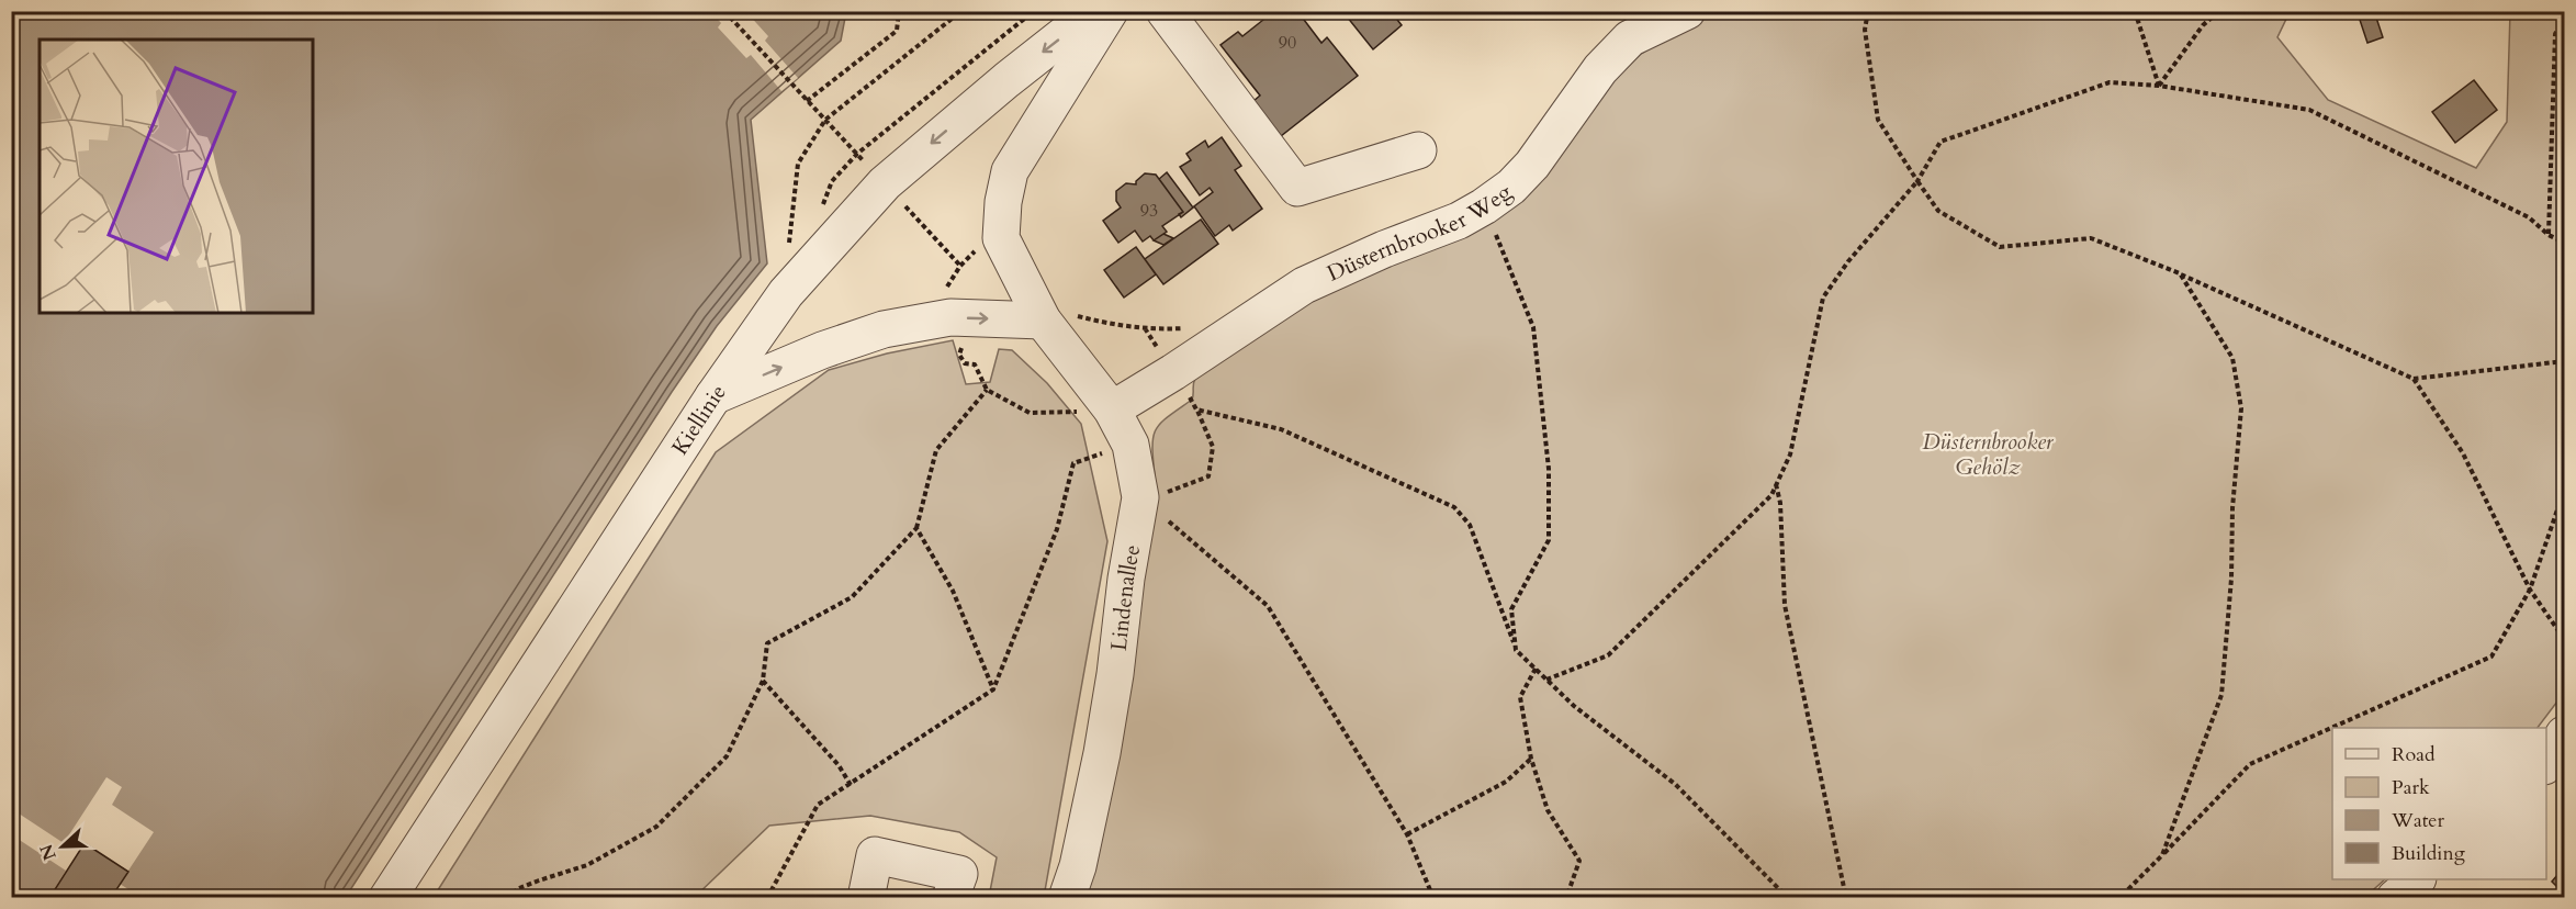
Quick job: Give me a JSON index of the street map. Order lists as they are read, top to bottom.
{
  "streets": {
    "street": ["Düsternbrooker Weg", "Kiellinie", "Lindenallee"]
  },
  "crossings": [
    ["Düsternbrooker Weg", "Lindenallee"]
  ],
  "parks": ["Düsternbrooker Gehölz"],
  "house_numbers": ["90", "93"],
  "legend": [
    "Road",
    "Park",
    "Water",
    "Building"
  ],
  "north": "left"
}
